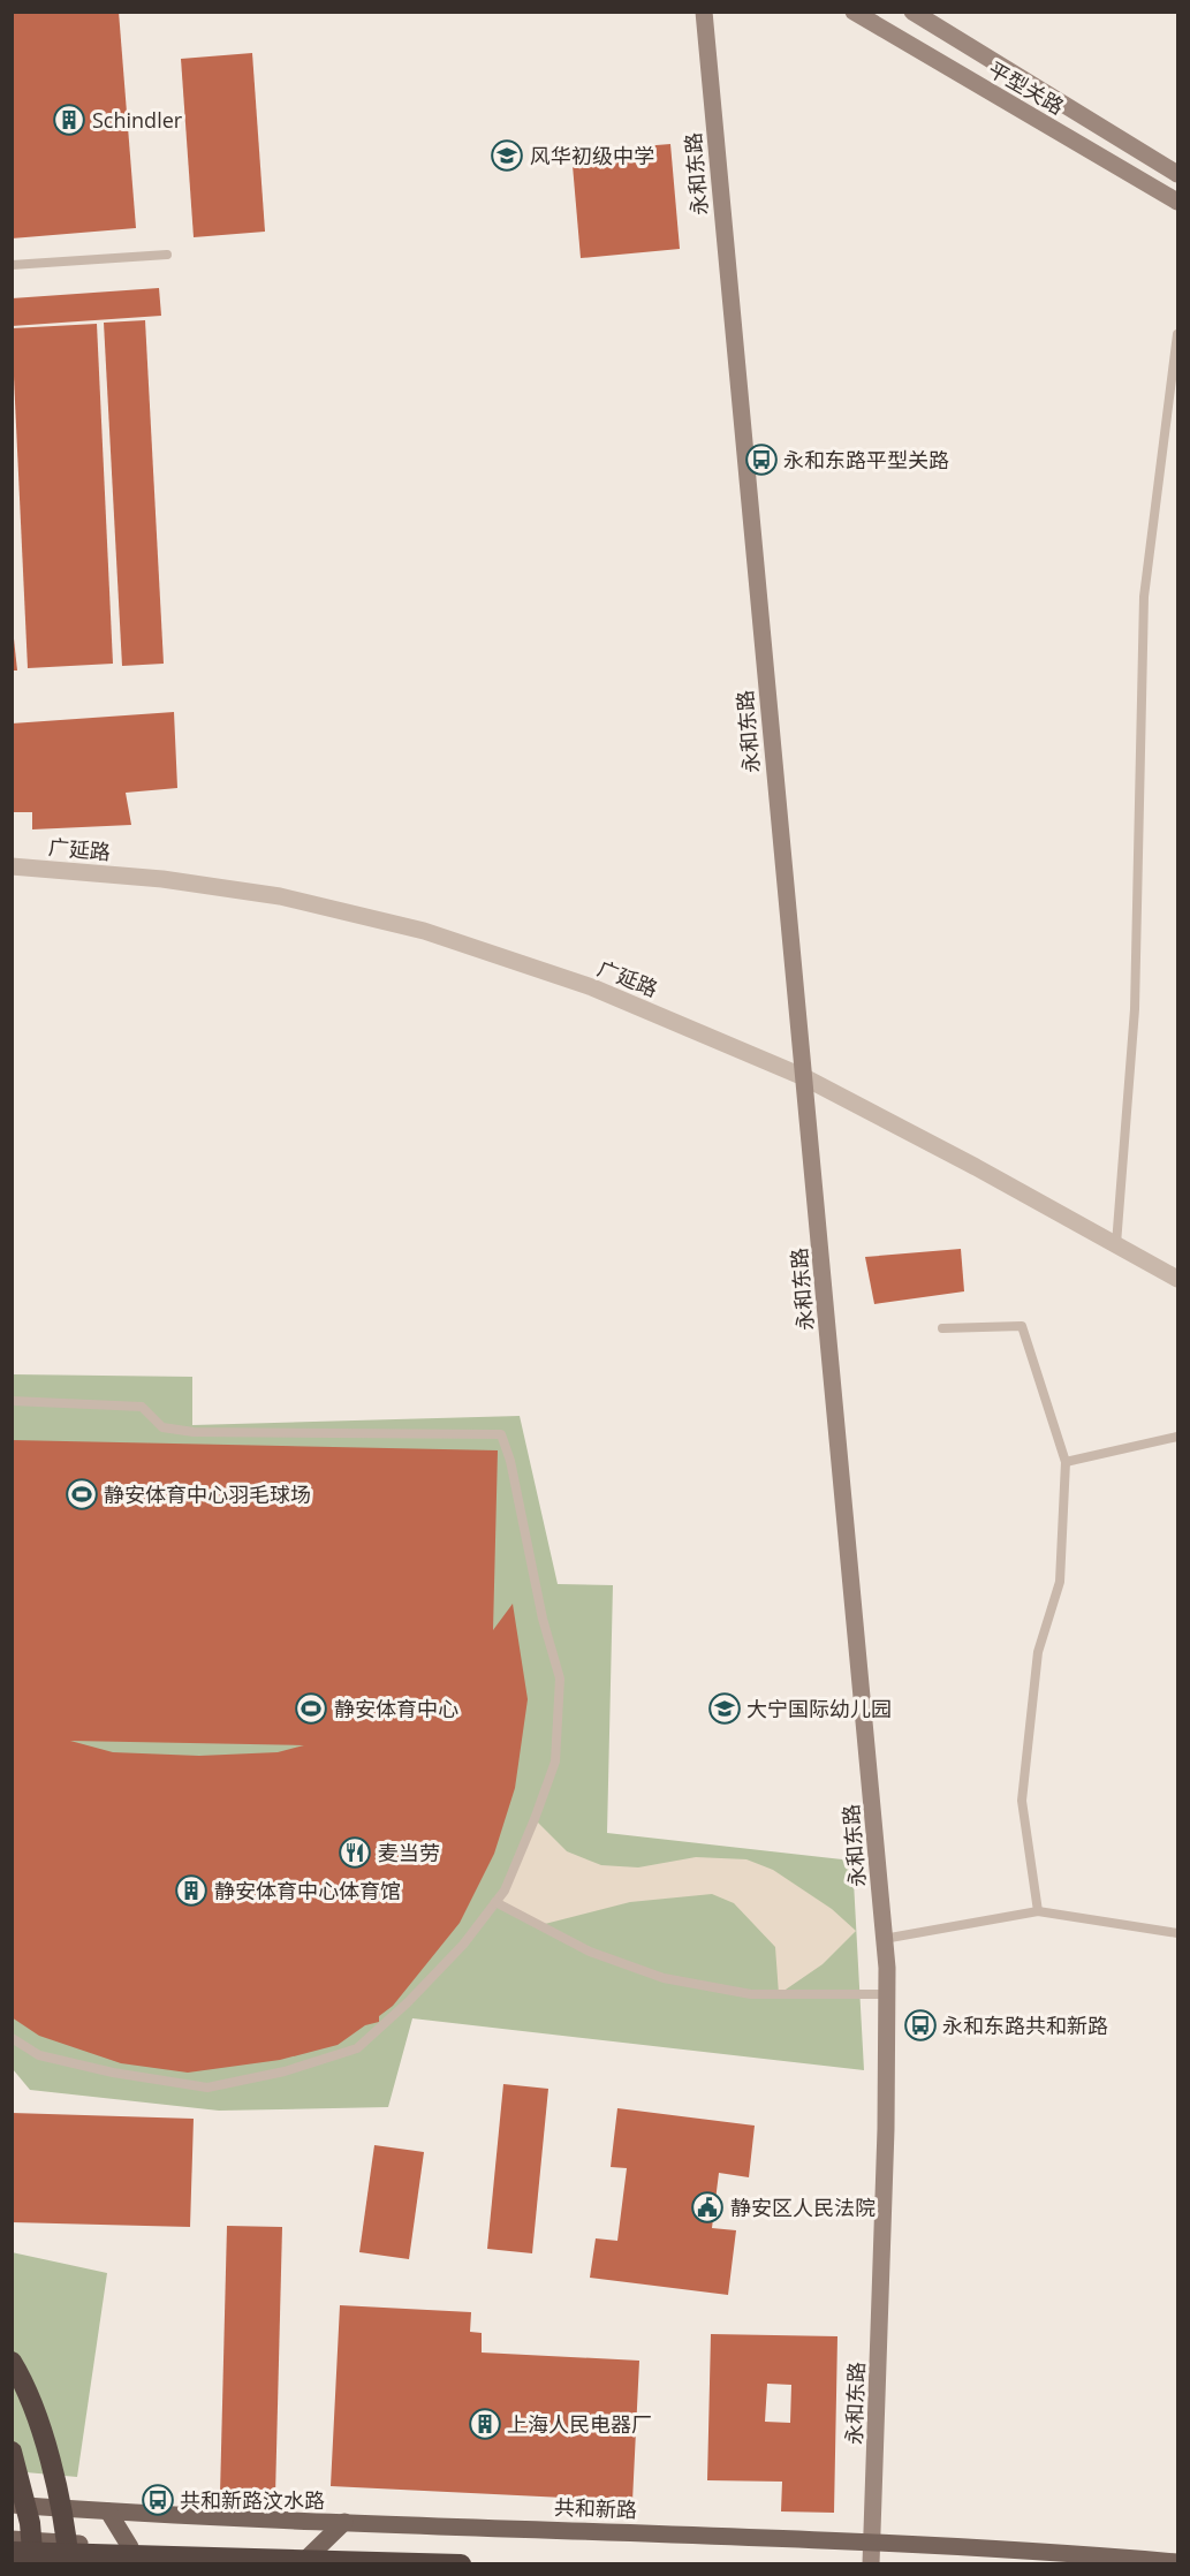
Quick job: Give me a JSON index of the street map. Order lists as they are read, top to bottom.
{
  "streets": {
    "main road": ["共和新路"],
    "street": ["平型关路", "永和东路", "广延路"]
  },
  "crossings": [
    ["永和东路", "广延路"],
    ["永和东路", "共和新路"]
  ],
  "places": {
    "building": ["Schindler", "静安体育中心体育馆", "上海人民电器厂"],
    "school or university": ["风华初级中学", "大宁国际幼儿园"],
    "bus stop": ["永和东路平型关路", "永和东路共和新路", "共和新路汶水路"],
    "sports": ["静安体育中心羽毛球场", "静安体育中心"],
    "restaurant": ["麦当劳"],
    "public building": ["静安区人民法院"]
  }
}
